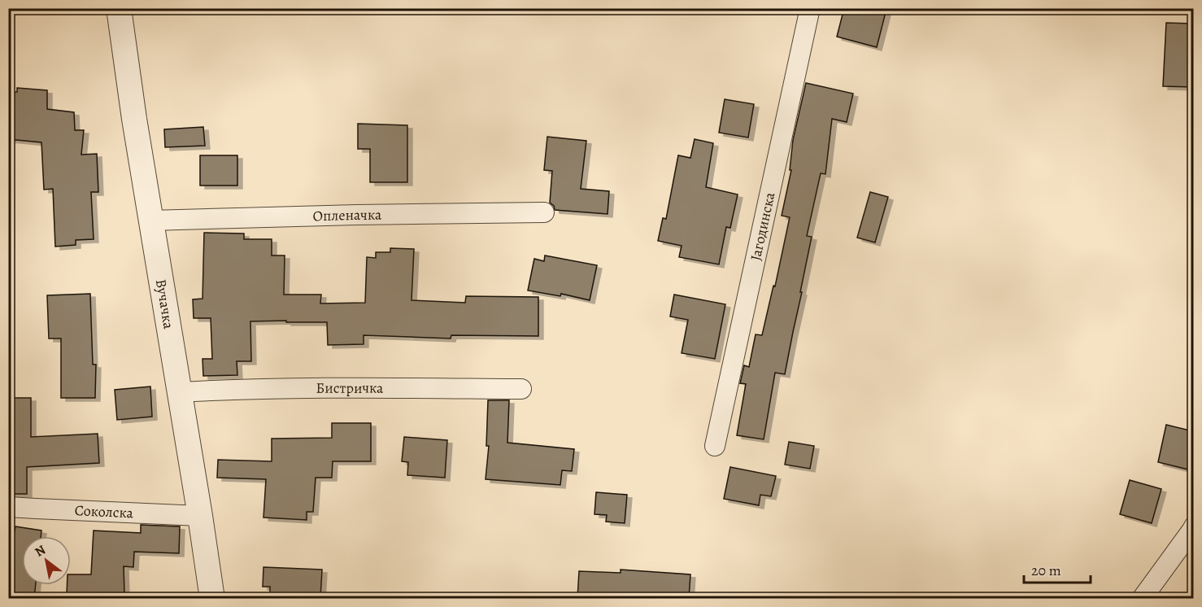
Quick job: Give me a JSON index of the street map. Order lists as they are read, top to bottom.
{
  "streets": {
    "street": [
      "Опленачка",
      "Јагодинска",
      "Вучачка",
      "Бистричка",
      "Соколска"
    ]
  },
  "crossings": [
    ["Опленачка", "Вучачка"],
    ["Вучачка", "Бистричка"],
    ["Вучачка", "Соколска"]
  ],
  "scale_bar": "20 m",
  "north": "top left"
}
